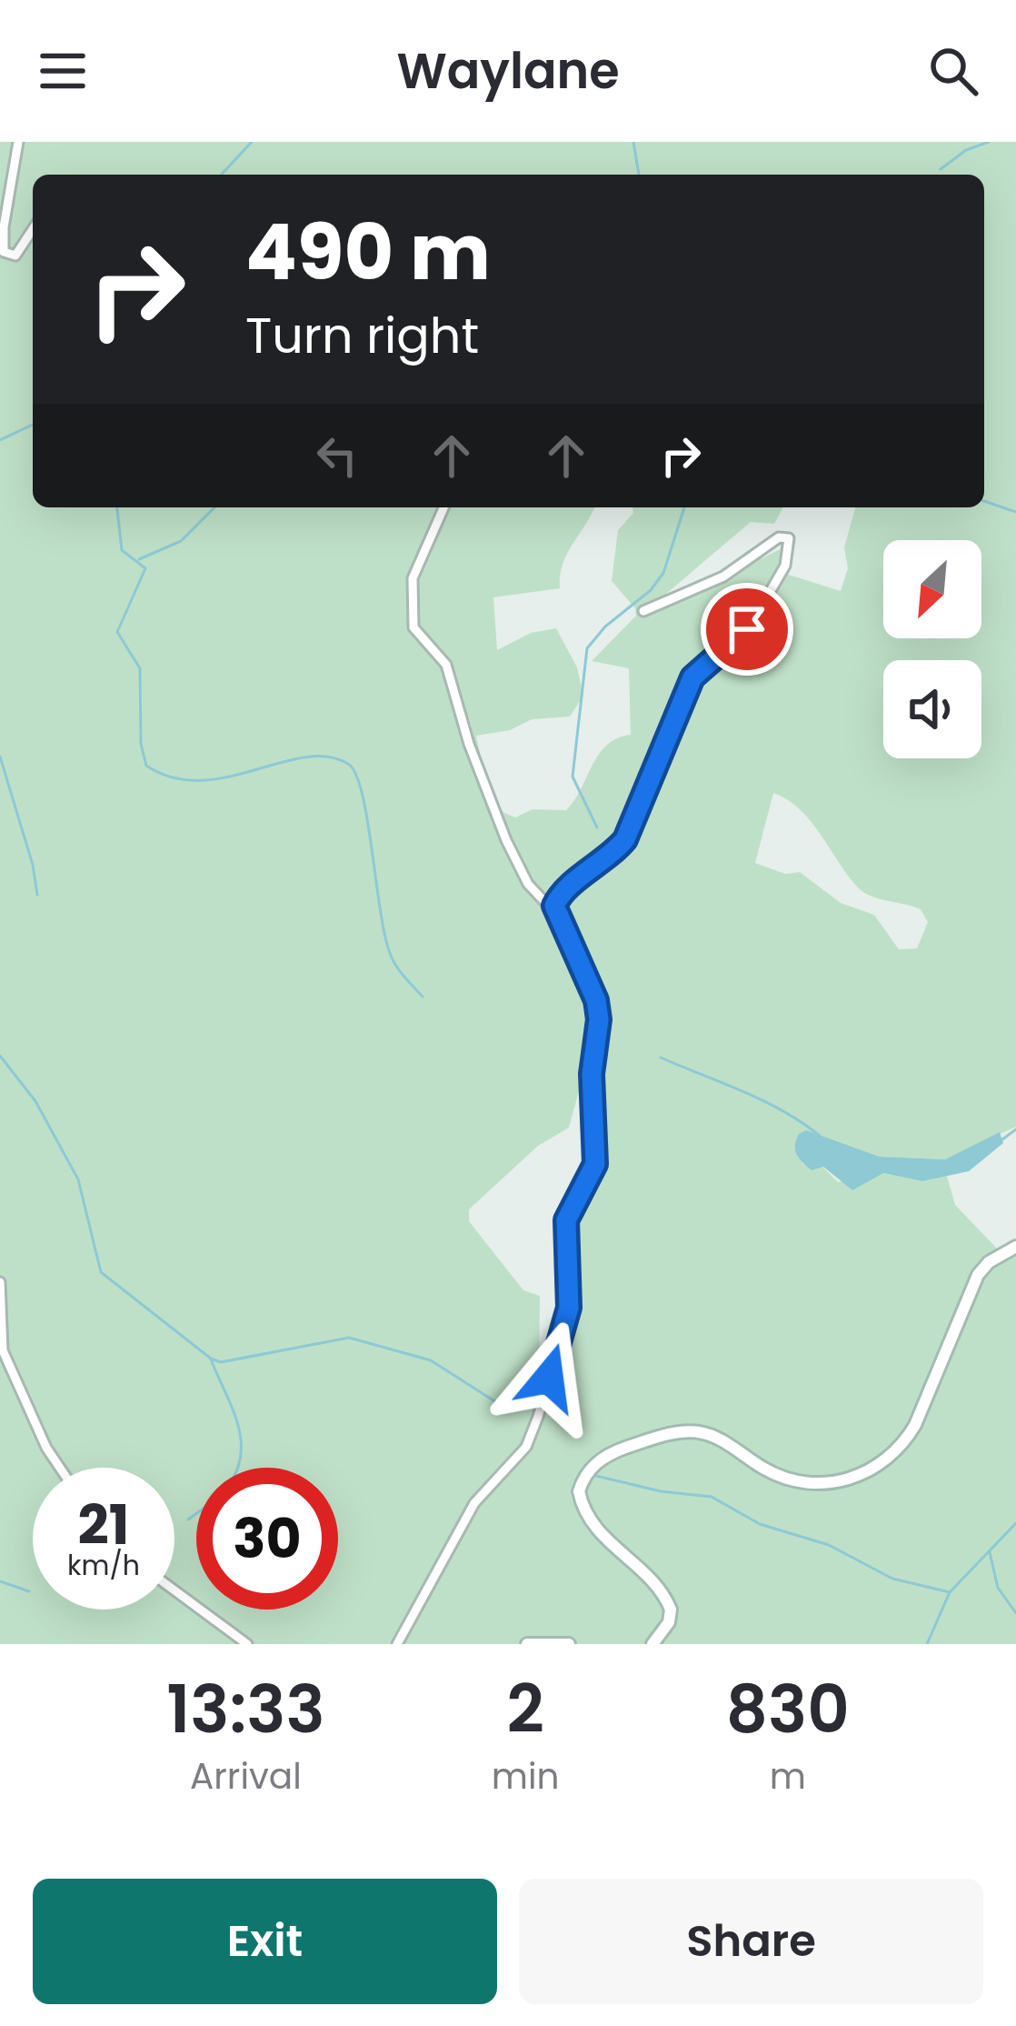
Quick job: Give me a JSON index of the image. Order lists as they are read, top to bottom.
{
  "north": "bottom left",
  "page": {
    "header": "Waylane",
    "turn": ["490 m", "Turn right"],
    "speed": "21 km/h",
    "limit": "30",
    "eta": [
      "13:33",
      "Arrival",
      "2",
      "min",
      "830",
      "m"
    ],
    "buttons": ["Exit", "Share"]
  }
}
